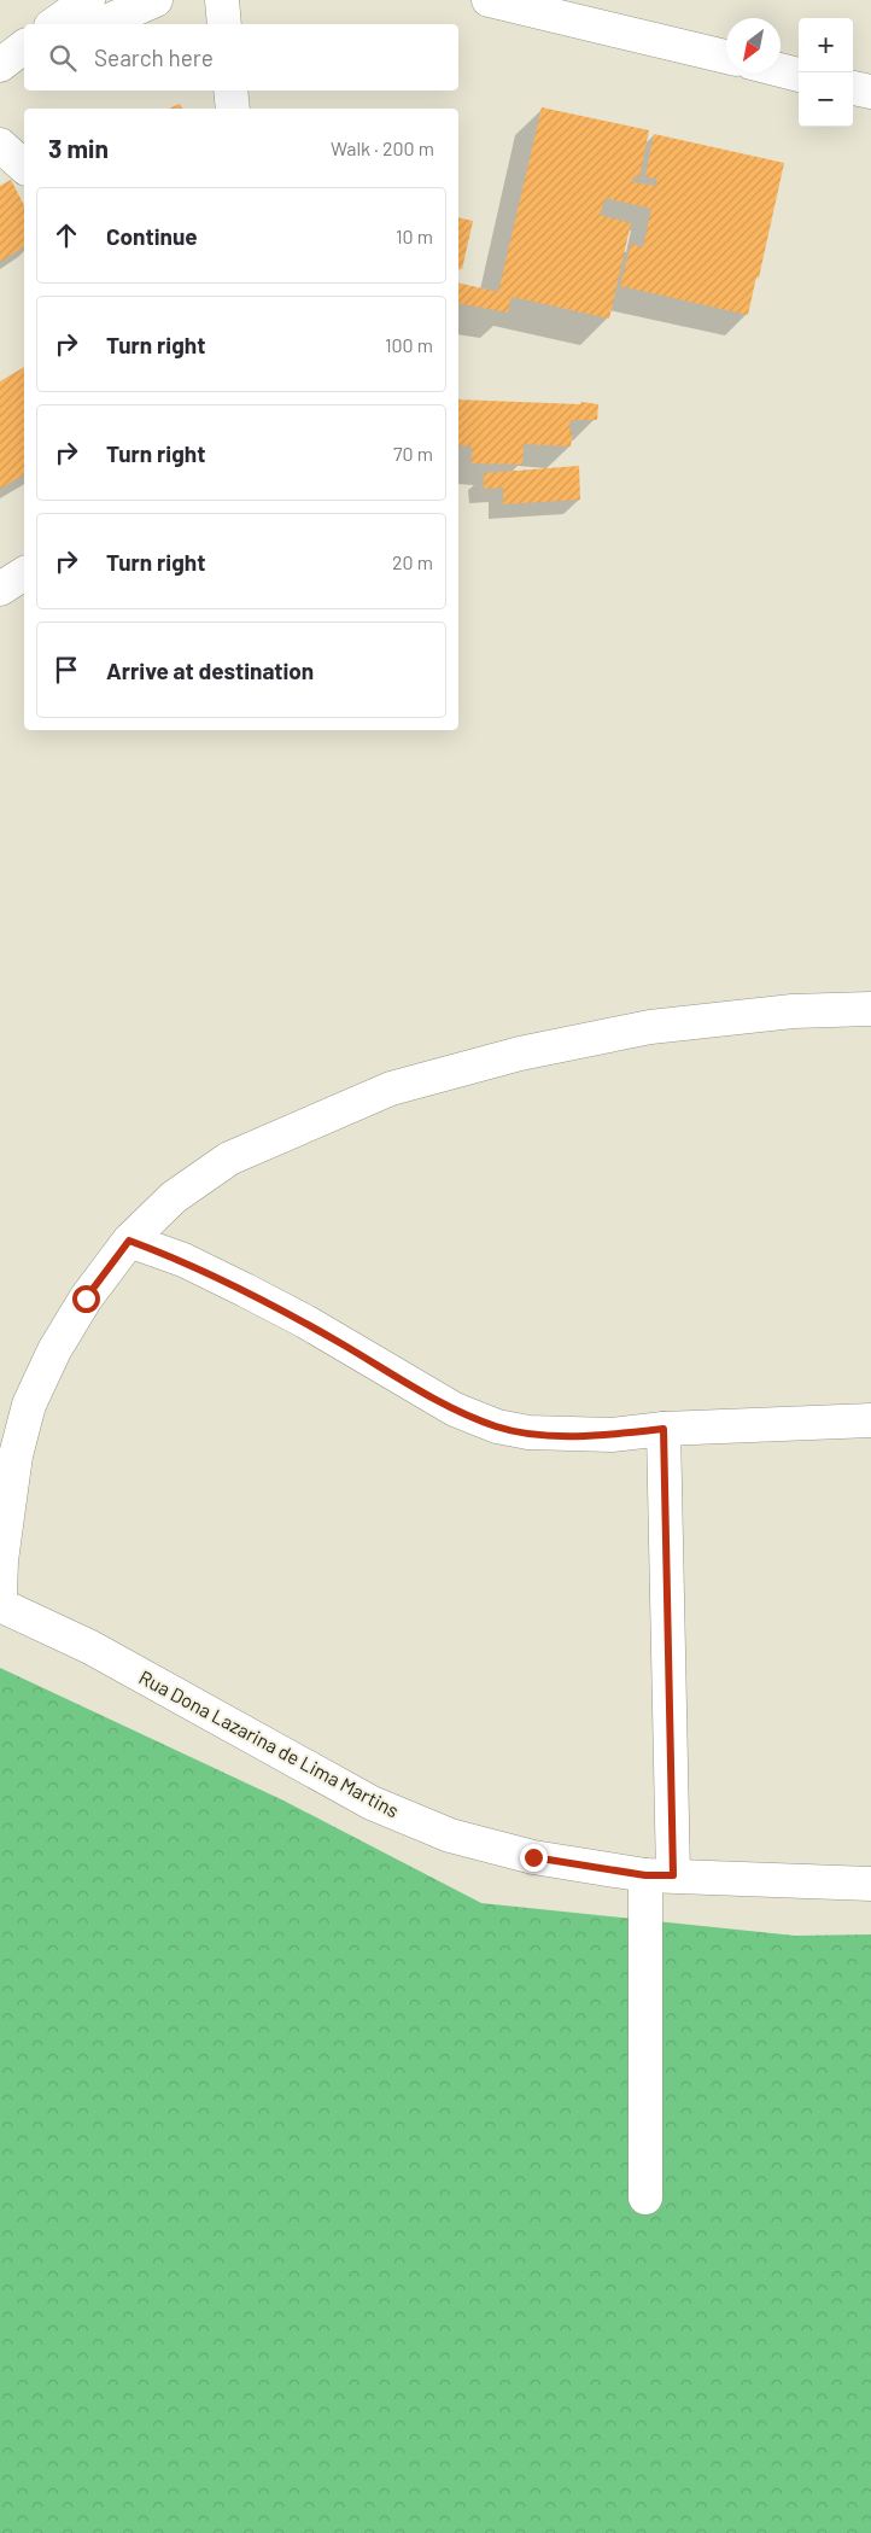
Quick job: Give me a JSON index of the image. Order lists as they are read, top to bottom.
{
  "streets": {
    "street": ["Rua Dona Lazarina de Lima Martins"]
  },
  "north": "bottom left",
  "page": {
    "map_buttons": ["+", "−"],
    "search": "Search here",
    "heading": ["3 min", "Walk · 200 m"],
    "list": [
      ["Continue", "10 m"],
      ["Turn right", "100 m"],
      ["Turn right", "70 m"],
      ["Turn right", "20 m"],
      "Arrive at destination"
    ]
  }
}
